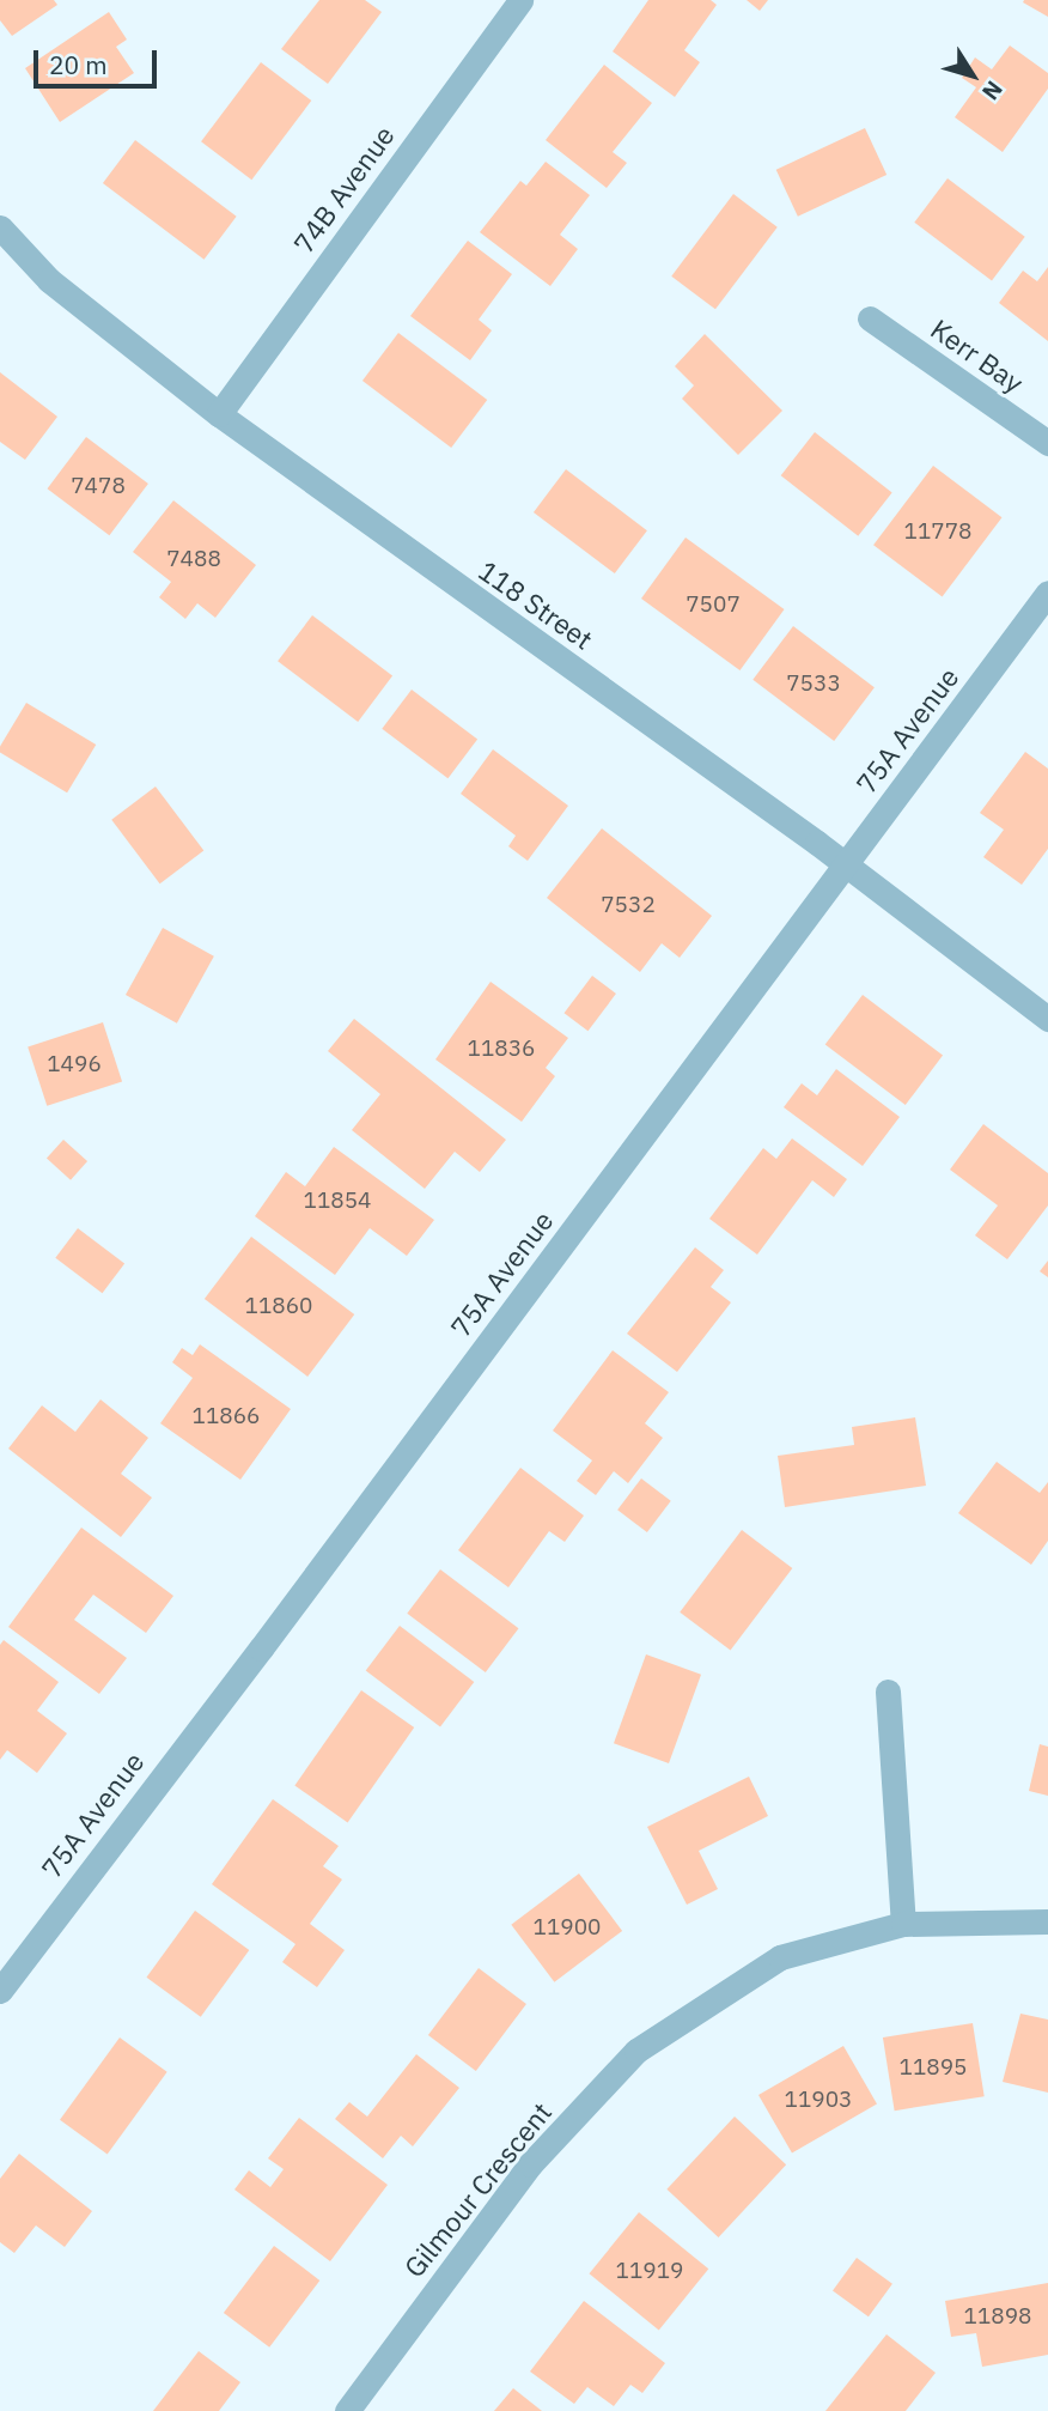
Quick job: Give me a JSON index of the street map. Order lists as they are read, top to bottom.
{
  "streets": {
    "street": [
      "74B Avenue",
      "Kerr Bay",
      "118 Street",
      "75A Avenue",
      "Gilmour Crescent"
    ]
  },
  "crossings": [
    ["74B Avenue", "118 Street"],
    ["118 Street", "75A Avenue"]
  ],
  "house_numbers": [
    "7478",
    "11778",
    "7488",
    "7507",
    "7533",
    "7532",
    "11836",
    "1496",
    "11854",
    "11860",
    "11866",
    "11900",
    "11895",
    "11903",
    "11919",
    "11898"
  ],
  "scale_bar": "20 m",
  "north": "bottom right"
}
